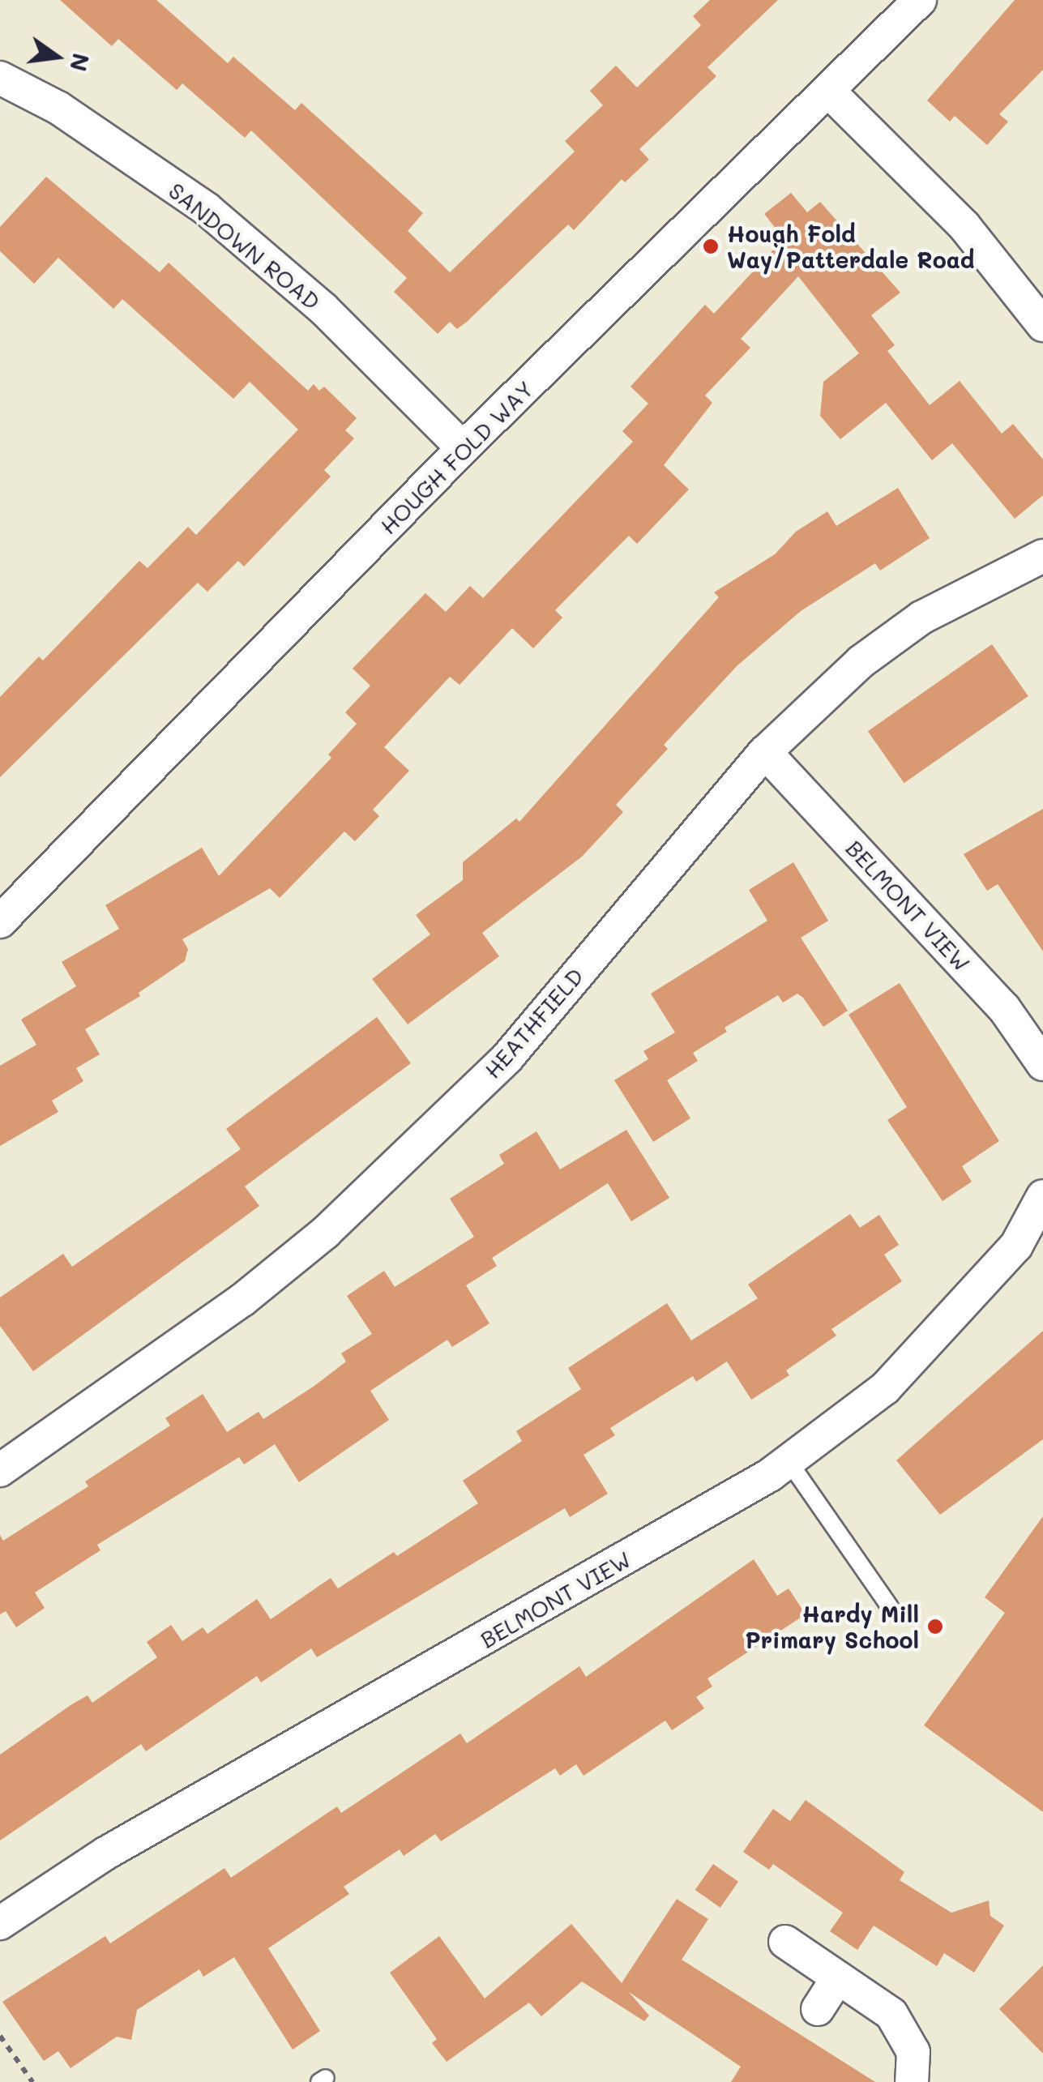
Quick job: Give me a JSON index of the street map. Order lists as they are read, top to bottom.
{
  "streets": {
    "street": [
      "SANDOWN ROAD",
      "HOUGH FOLD WAY",
      "BELMONT VIEW",
      "HEATHFIELD"
    ]
  },
  "crossings": [
    ["SANDOWN ROAD", "HOUGH FOLD WAY"],
    ["BELMONT VIEW", "HEATHFIELD"]
  ],
  "places": ["Hough Fold Way/Patterdale Road", "Hardy Mill Primary School"],
  "north": "right"
}
